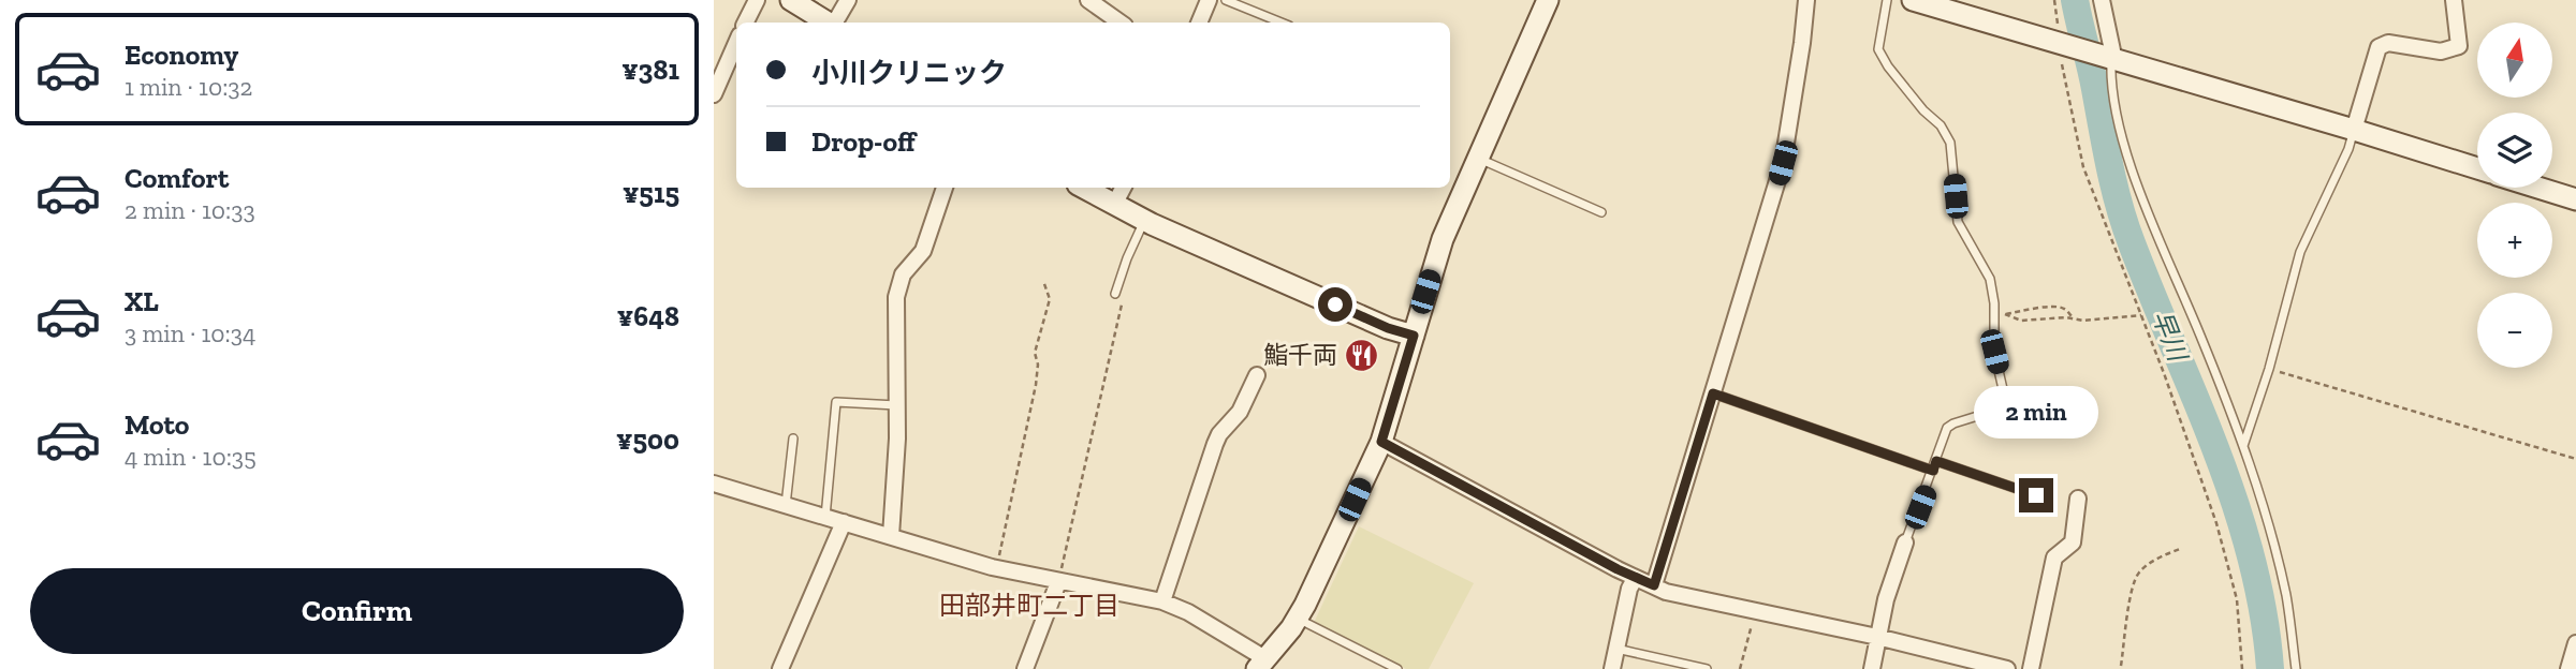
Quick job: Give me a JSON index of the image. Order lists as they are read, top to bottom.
{
  "districts": ["田部井町二丁目"],
  "water": ["早川"],
  "places": {
    "restaurant": ["鮨千両"]
  },
  "north": "top",
  "page": {
    "list": [
      {
        "name": "Economy",
        "note": "1 min · 10:32",
        "value": "¥381"
      },
      {
        "name": "Comfort",
        "note": "2 min · 10:33",
        "value": "¥515"
      },
      {
        "name": "XL",
        "note": "3 min · 10:34",
        "value": "¥648"
      },
      {
        "name": "Moto",
        "note": "4 min · 10:35",
        "value": "¥500"
      }
    ],
    "map_buttons": ["+", "−"],
    "banner": ["小川クリニック", "Drop-off"],
    "bubble": "2 min",
    "buttons": "Confirm"
  }
}
